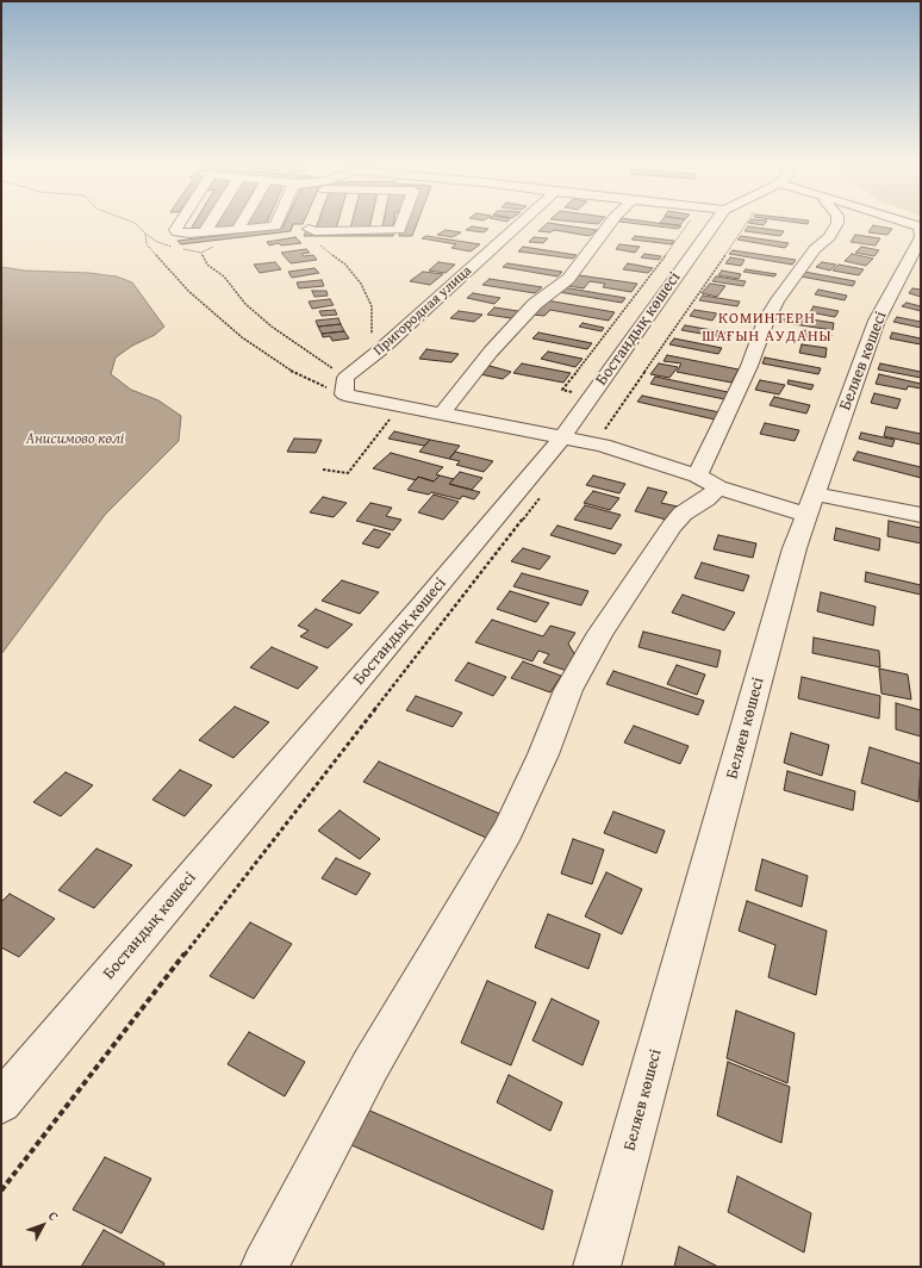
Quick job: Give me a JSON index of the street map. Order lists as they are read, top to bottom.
{
  "streets": {
    "street": ["Пригородная улица", "Бостандық көшесі", "Беляев көшесі"]
  },
  "districts": ["КОМИНТЕРН ШАҒЫН АУДАНЫ"],
  "water": ["Анисимово көлі"],
  "north": "top right"
}
